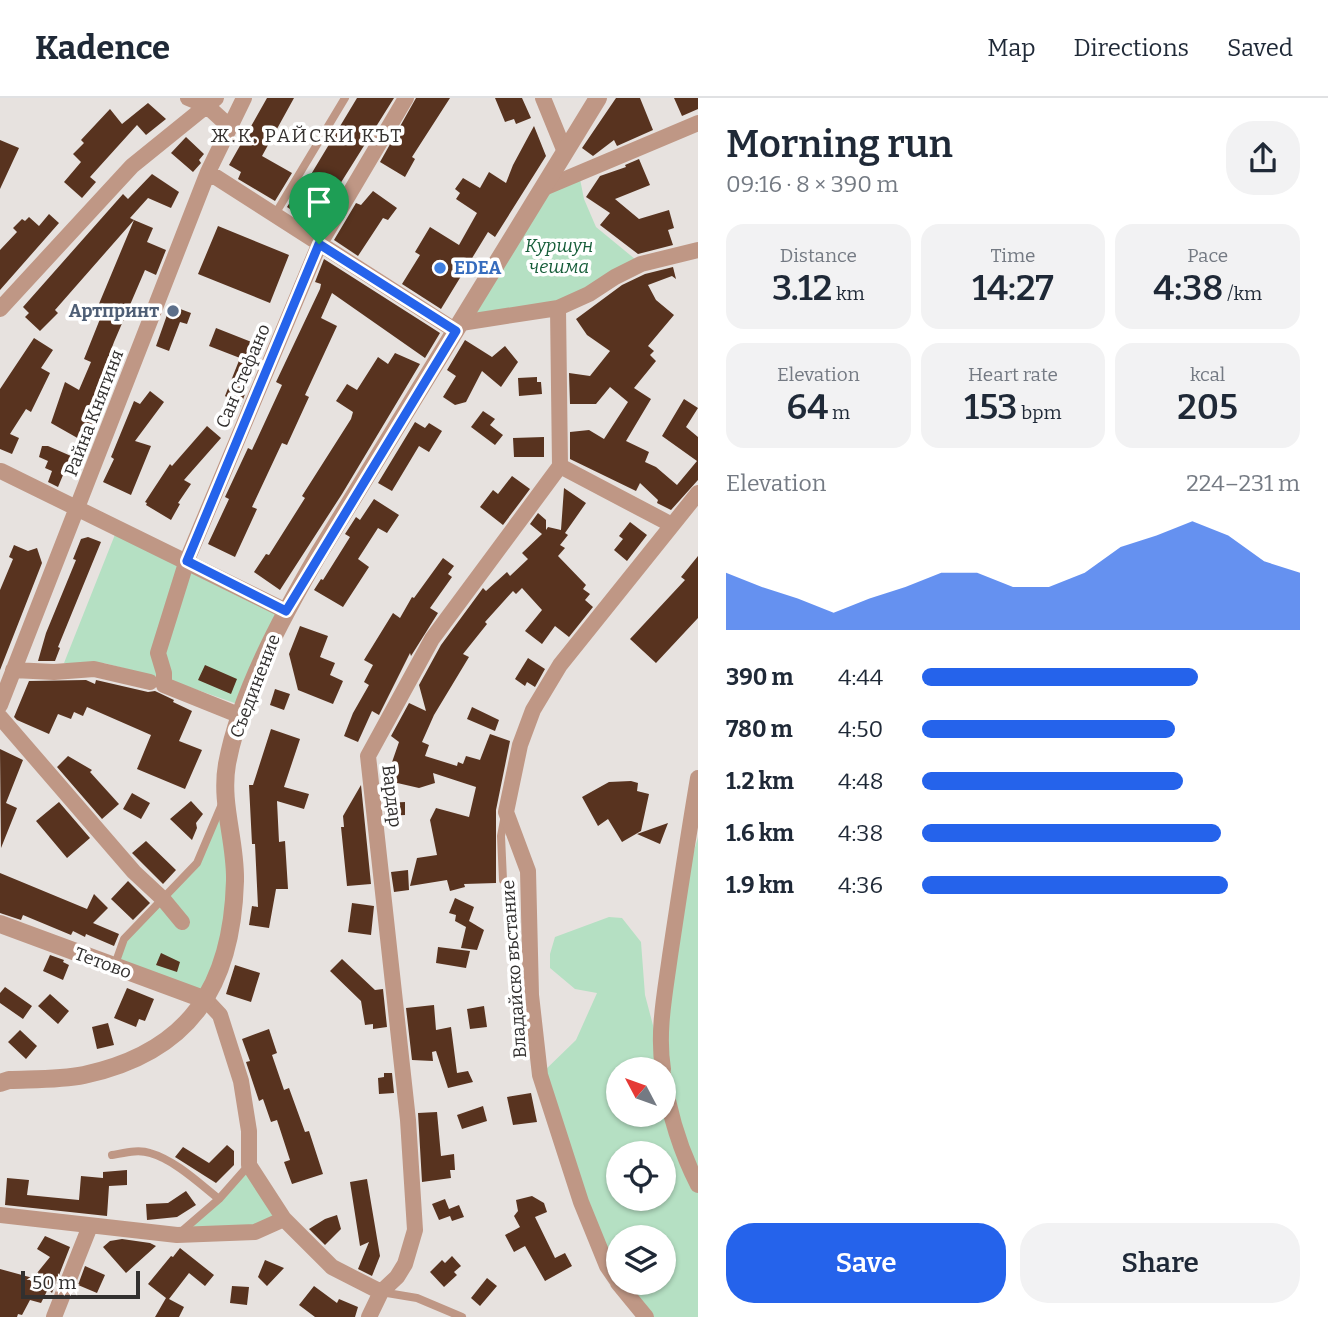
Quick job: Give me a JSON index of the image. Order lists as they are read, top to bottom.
{
  "streets": {
    "street": [
      "Сан Стефано",
      "Райна Княгиня",
      "Съединение",
      "Вардар",
      "Тетово",
      "Владайско въстание"
    ]
  },
  "crossings": [
    ["Съединение", "Тетово"]
  ],
  "districts": ["Ж.К. РАЙСКИ КЪТ"],
  "parks": ["Куршун чешма"],
  "places": ["EDEA", "Артпринт"],
  "scale_bar": "50 m",
  "north": "top left",
  "page": {
    "header": "Kadence",
    "nav": ["Map", "Directions", "Saved"],
    "heading": ["Morning run", "09:16 · 8 × 390 m"],
    "stats": [
      ["Distance", "3.12 km"],
      ["Time", "14:27"],
      ["Pace", "4:38 /km"],
      ["Elevation", "64 m"],
      ["Heart rate", "153 bpm"],
      ["kcal", "205"]
    ],
    "chart": ["Elevation", "224–231 m"],
    "list": [
      {
        "name": "390 m",
        "note": "4:44"
      },
      {
        "name": "780 m",
        "note": "4:50"
      },
      {
        "name": "1.2 km",
        "note": "4:48"
      },
      {
        "name": "1.6 km",
        "note": "4:38"
      },
      {
        "name": "1.9 km",
        "note": "4:36"
      }
    ],
    "buttons": ["Save", "Share"],
    "scale": "50 m"
  }
}
